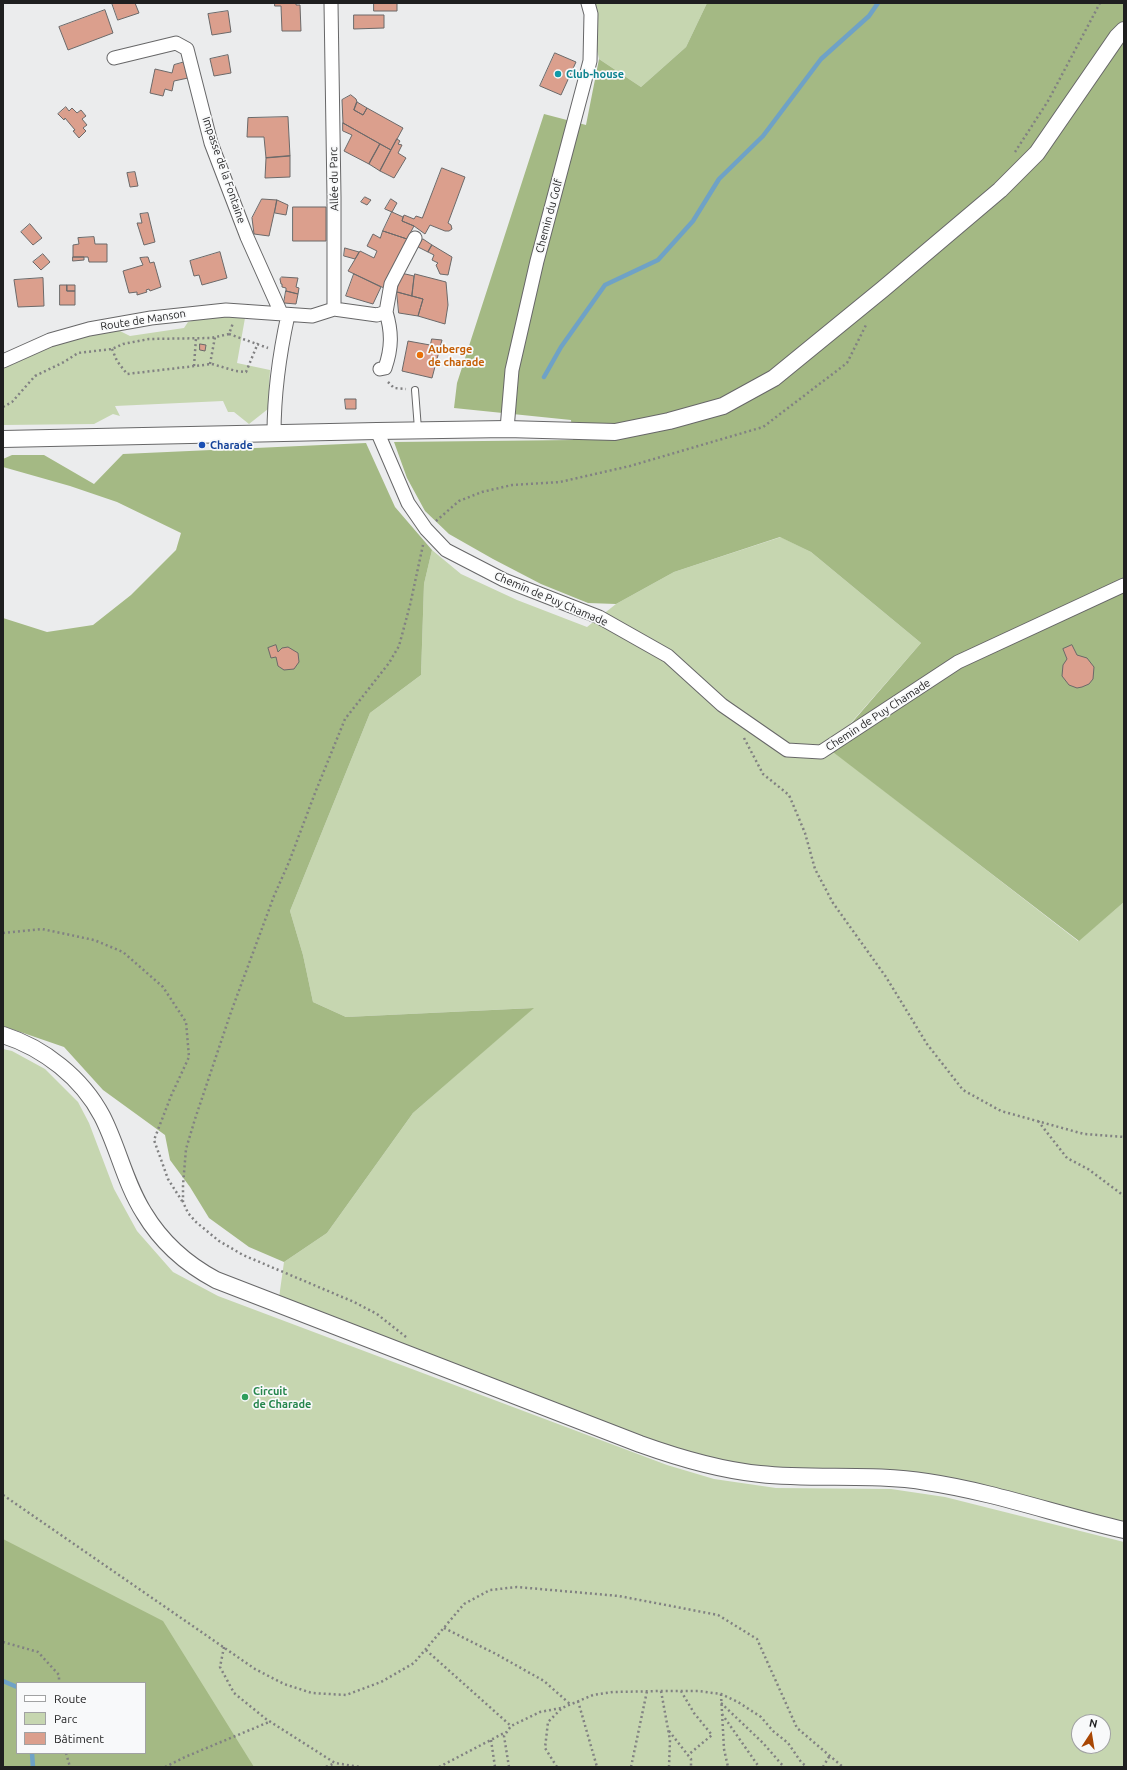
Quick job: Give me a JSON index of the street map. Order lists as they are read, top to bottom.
{
  "streets": {
    "street": [
      "Impasse de la Fontaine",
      "Allée du Parc",
      "Chemin du Golf",
      "Route de Manson",
      "Chemin de Puy Chamade"
    ]
  },
  "crossings": [
    ["Impasse de la Fontaine", "Route de Manson"]
  ],
  "places": [
    "Club-house",
    "Auberge de charade",
    "Charade",
    "Circuit de Charade"
  ],
  "legend": ["Route", "Parc", "Bâtiment"],
  "north": "top"
}
